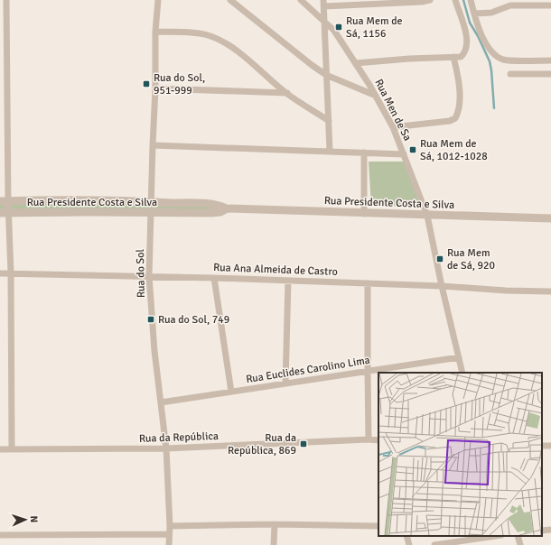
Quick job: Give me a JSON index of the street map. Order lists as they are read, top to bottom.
{
  "streets": {
    "street": [
      "Rua Men de Sa",
      "Rua Presidente Costa e Silva",
      "Rua Ana Almeida de Castro",
      "Rua do Sol",
      "Rua Euclides Carolino Lima",
      "Rua da República"
    ]
  },
  "crossings": [
    ["Rua Men de Sa", "Rua Presidente Costa e Silva"],
    ["Rua Men de Sa", "Rua Ana Almeida de Castro"],
    ["Rua Men de Sa", "Rua Euclides Carolino Lima"],
    ["Rua Presidente Costa e Silva", "Rua do Sol"],
    ["Rua Ana Almeida de Castro", "Rua do Sol"],
    ["Rua do Sol", "Rua Euclides Carolino Lima"],
    ["Rua do Sol", "Rua da República"]
  ],
  "places": {
    "transit": [
      "Rua Mem de Sá, 1156",
      "Rua do Sol, 951-999",
      "Rua Mem de Sá, 1012-1028",
      "Rua Mem de Sá, 920",
      "Rua do Sol, 749",
      "Rua da República, 869"
    ]
  },
  "north": "right"
}
